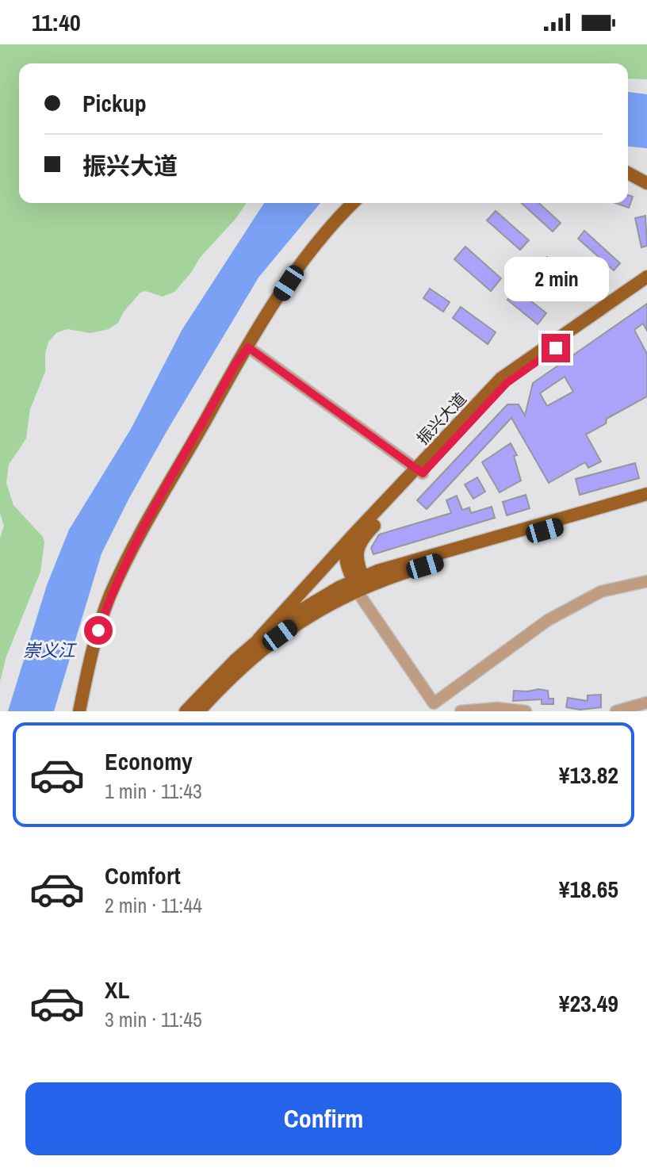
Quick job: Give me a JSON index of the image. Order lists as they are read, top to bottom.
{
  "streets": {
    "main road": ["振兴大道"]
  },
  "water": ["崇义江"],
  "page": {
    "status": "11:40",
    "banner": ["Pickup", "振兴大道"],
    "bubble": "2 min",
    "list": [
      {
        "name": "Economy",
        "note": "1 min · 11:43",
        "value": "¥13.82"
      },
      {
        "name": "Comfort",
        "note": "2 min · 11:44",
        "value": "¥18.65"
      },
      {
        "name": "XL",
        "note": "3 min · 11:45",
        "value": "¥23.49"
      }
    ],
    "buttons": "Confirm"
  }
}
